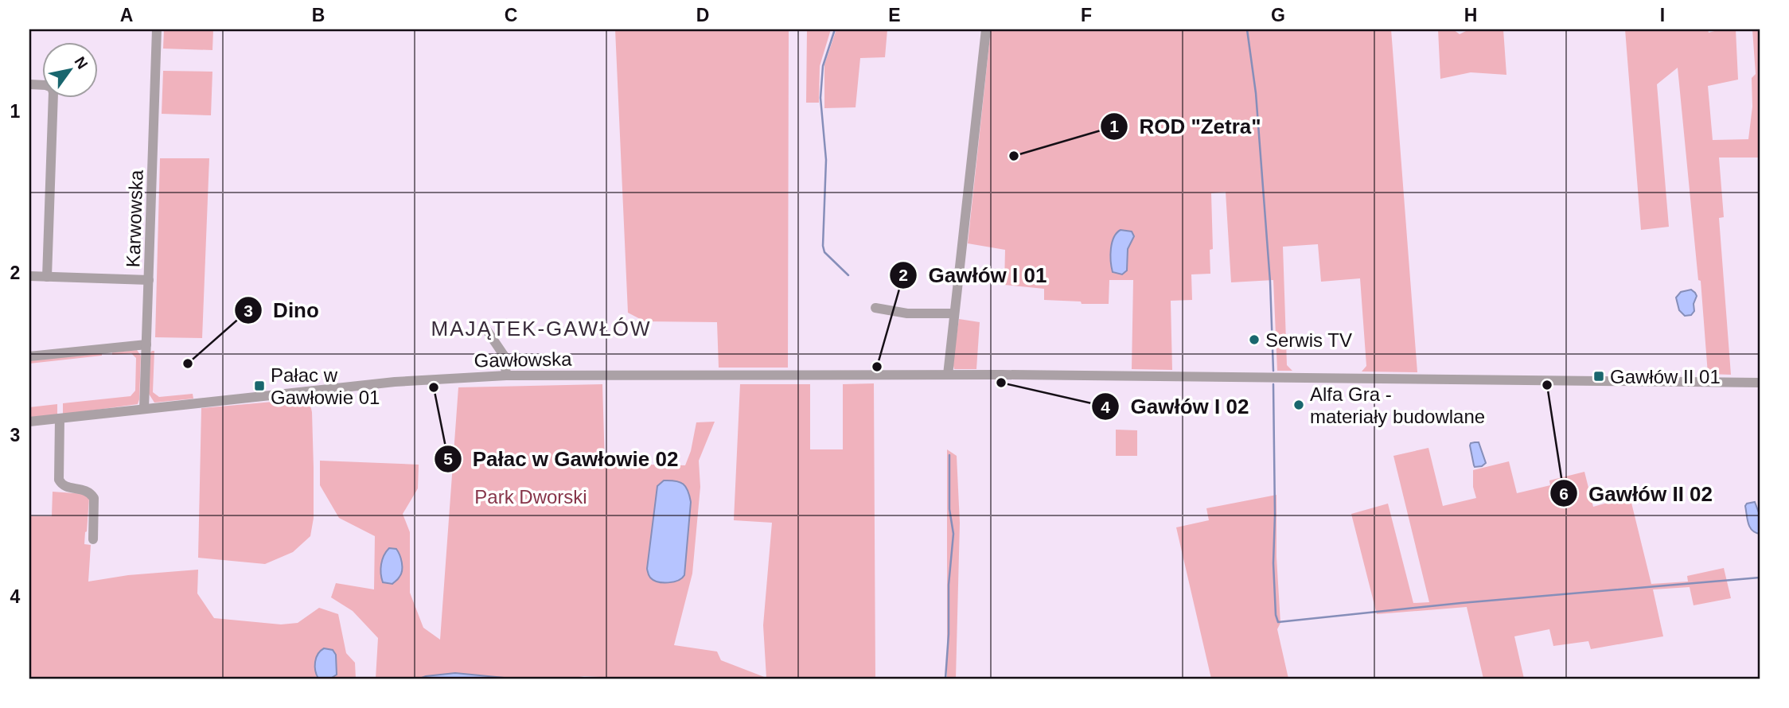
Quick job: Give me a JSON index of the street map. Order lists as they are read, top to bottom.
{
  "streets": {
    "street": ["Karwowska", "Gawłowska"]
  },
  "crossings": [
    ["Karwowska", "Gawłowska"]
  ],
  "districts": ["MAJĄTEK-GAWŁÓW"],
  "parks": ["Park Dworski"],
  "places": {
    "other": [
      "ROD \"Zetra\"",
      "Serwis TV",
      "Dino",
      "Gawłów I 01",
      "Gawłów I 02",
      "Gawłów II 02",
      "Pałac w Gawłowie 02",
      "Alfa Gra - materiały budowlane"
    ],
    "transit": ["Gawłów II 01", "Pałac w Gawłowie 01"]
  },
  "north": "top right",
  "grid": {
    "columns": [
      "A",
      "B",
      "C",
      "D",
      "E",
      "F",
      "G",
      "H",
      "I"
    ],
    "rows": [
      "1",
      "2",
      "3",
      "4"
    ]
  }
}
